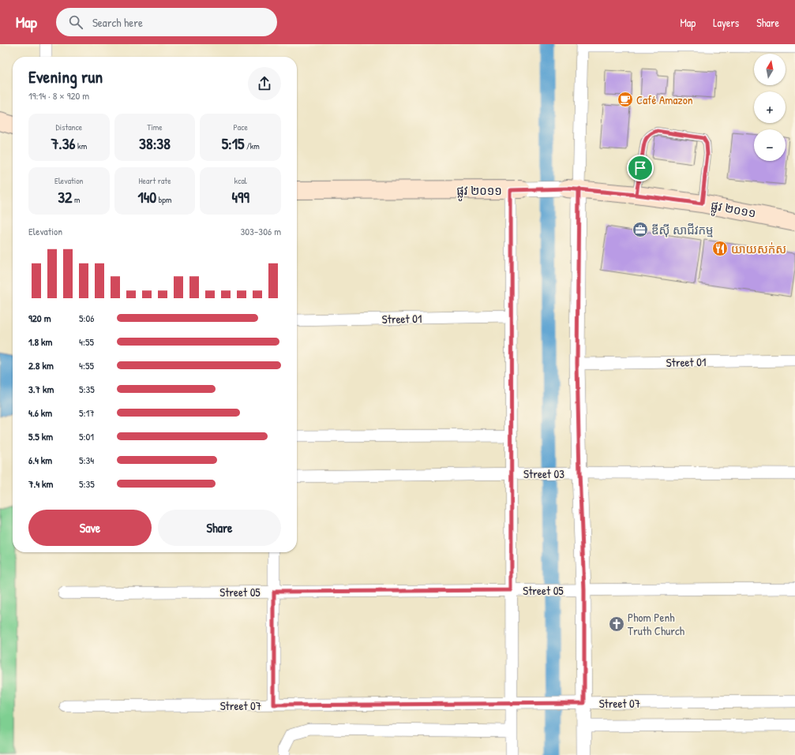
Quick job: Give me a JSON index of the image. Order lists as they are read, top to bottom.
{
  "streets": {
    "main road": ["ផ្លូវ ២០១១"],
    "street": [
      "Street 01",
      "Street 03",
      "Street 05",
      "Street 07"
    ]
  },
  "places": {
    "cafe": ["Café Amazon"],
    "office": ["ឌីស៊ី សាជីវកម្ម"],
    "restaurant": ["យាយសក់ស"],
    "church": ["Phom Penh Truth Church"]
  },
  "north": "top",
  "page": {
    "header": "Map",
    "search": "Search here",
    "nav": ["Map", "Layers", "Share"],
    "map_buttons": ["+", "−"],
    "heading": ["Evening run", "19:14 · 8 × 920 m"],
    "stats": [
      ["Distance", "7.36 km"],
      ["Time", "38:38"],
      ["Pace", "5:15 /km"],
      ["Elevation", "32 m"],
      ["Heart rate", "140 bpm"],
      ["kcal", "499"]
    ],
    "chart": ["Elevation", "303–306 m"],
    "list": [
      {
        "name": "920 m",
        "note": "5:06"
      },
      {
        "name": "1.8 km",
        "note": "4:55"
      },
      {
        "name": "2.8 km",
        "note": "4:55"
      },
      {
        "name": "3.7 km",
        "note": "5:35"
      },
      {
        "name": "4.6 km",
        "note": "5:17"
      },
      {
        "name": "5.5 km",
        "note": "5:01"
      },
      {
        "name": "6.4 km",
        "note": "5:34"
      },
      {
        "name": "7.4 km",
        "note": "5:35"
      }
    ],
    "buttons": ["Save", "Share"]
  }
}
